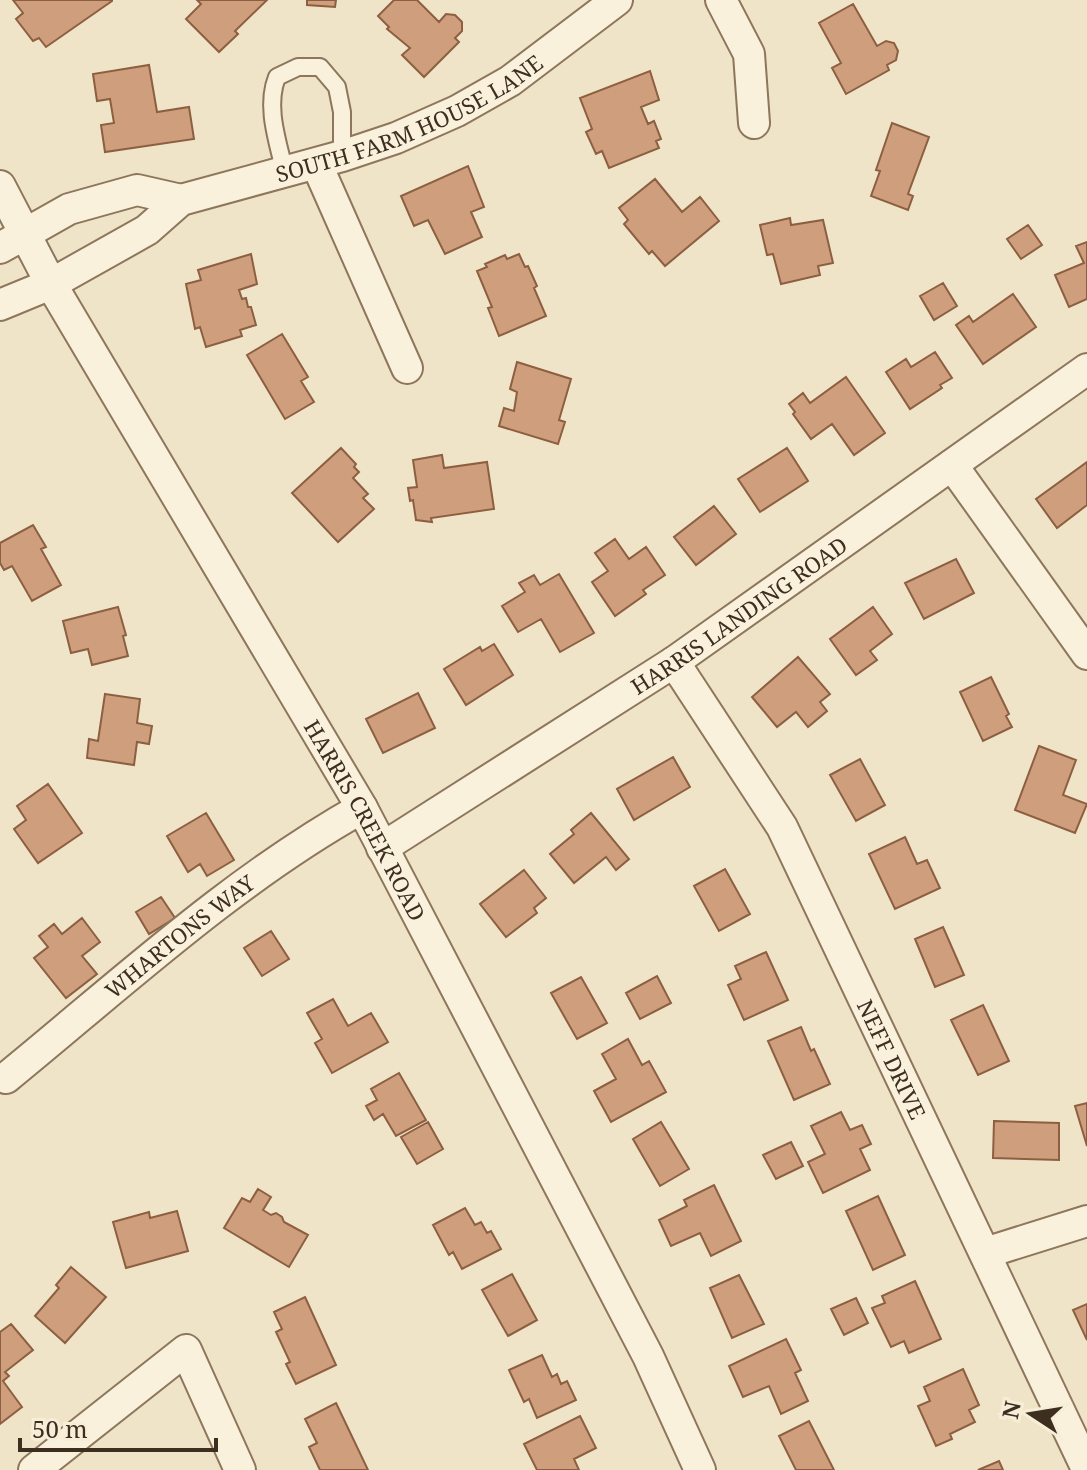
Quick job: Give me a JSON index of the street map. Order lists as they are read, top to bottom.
{
  "streets": {
    "street": [
      "SOUTH FARM HOUSE LANE",
      "HARRIS LANDING ROAD",
      "HARRIS CREEK ROAD",
      "WHARTONS WAY",
      "NEFF DRIVE"
    ]
  },
  "crossings": [
    ["SOUTH FARM HOUSE LANE", "HARRIS CREEK ROAD"],
    ["HARRIS LANDING ROAD", "HARRIS CREEK ROAD"],
    ["HARRIS LANDING ROAD", "NEFF DRIVE"],
    ["HARRIS CREEK ROAD", "WHARTONS WAY"]
  ],
  "scale_bar": "50 m",
  "north": "left"
}
